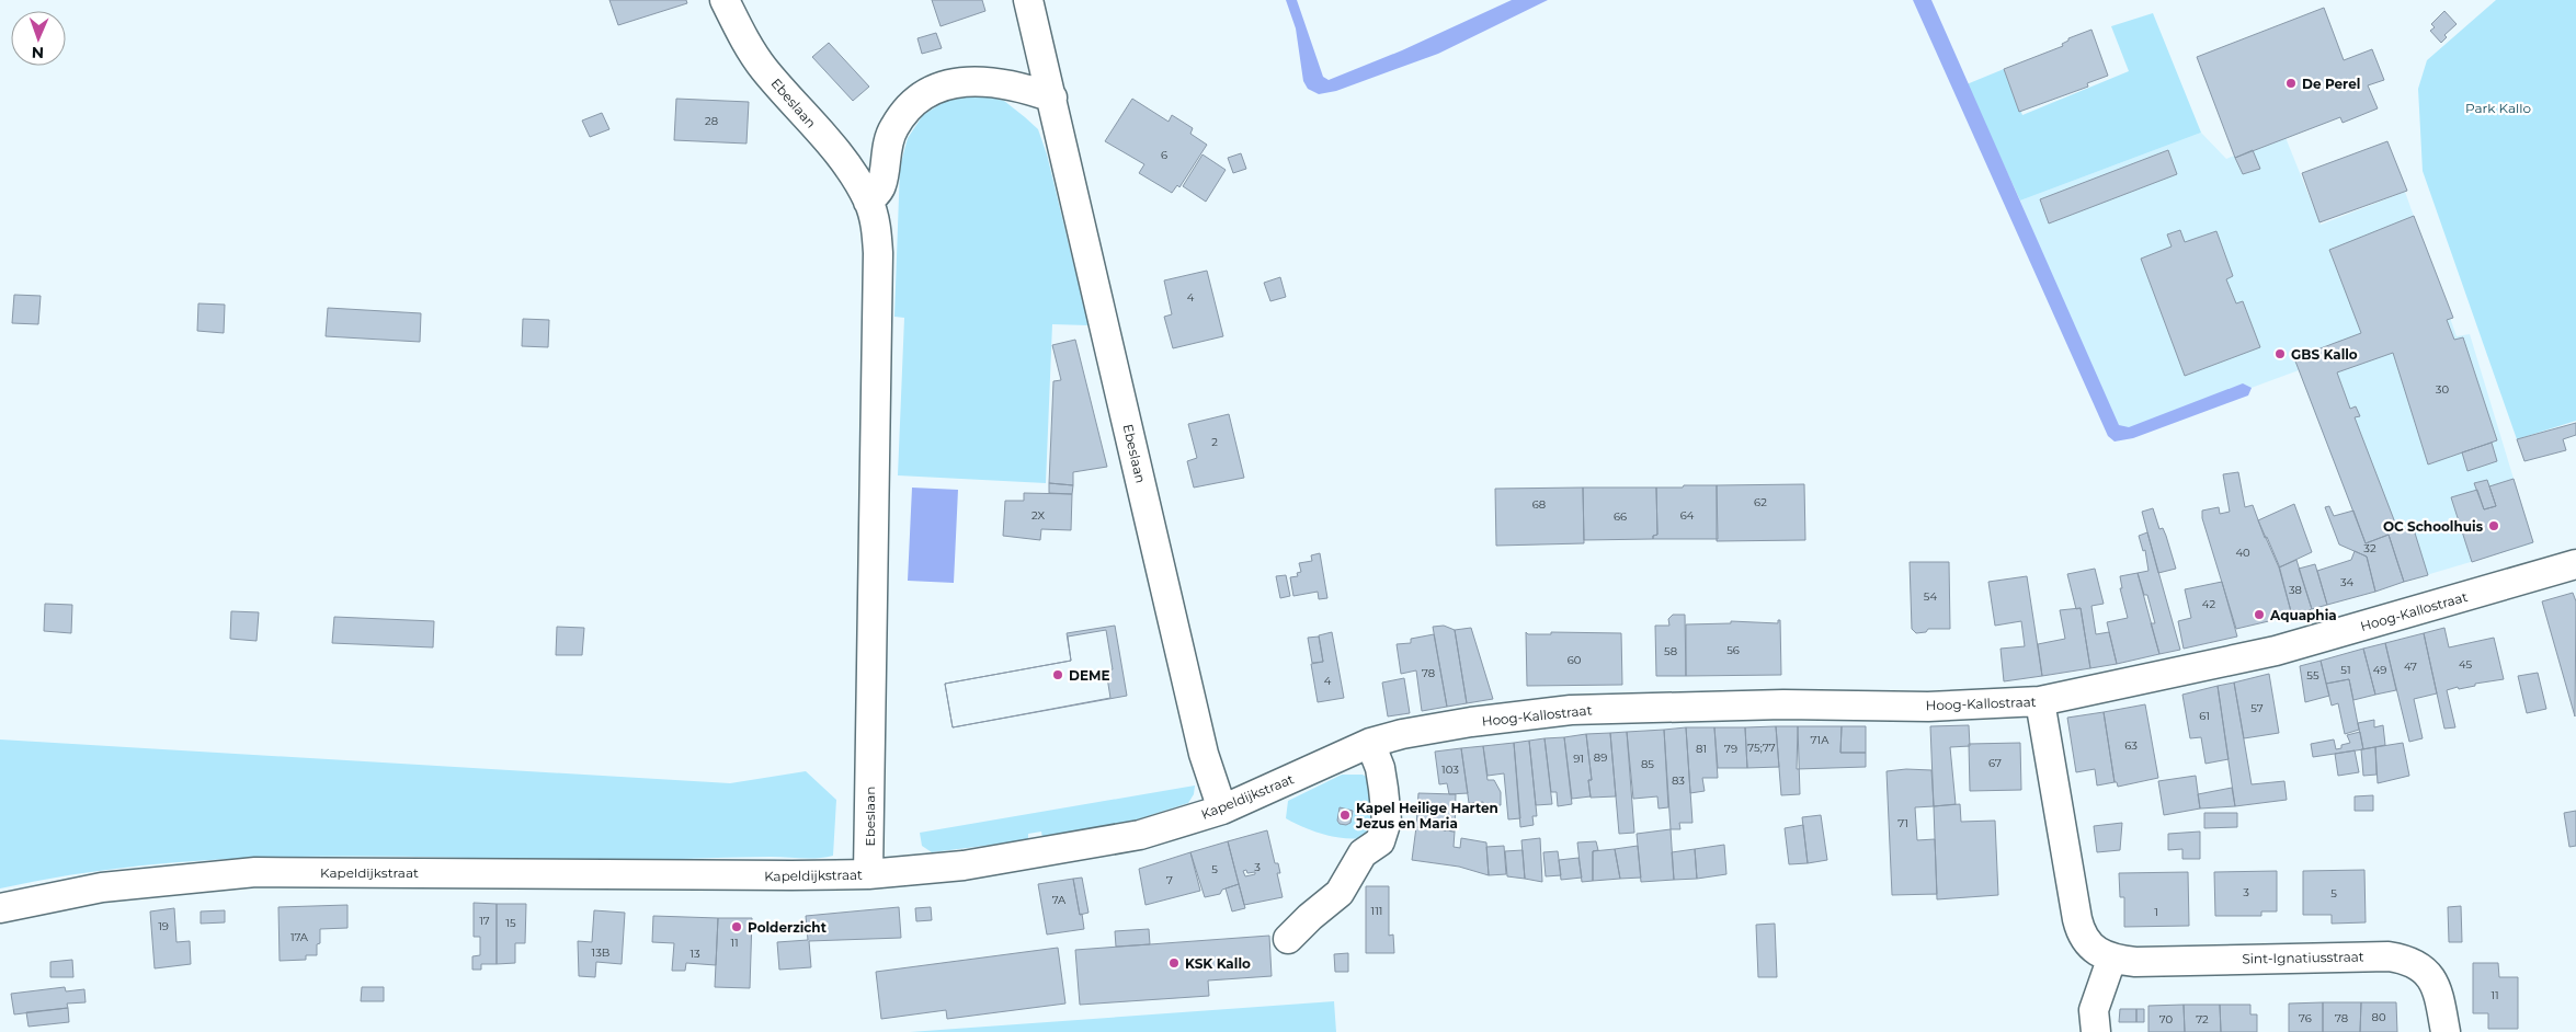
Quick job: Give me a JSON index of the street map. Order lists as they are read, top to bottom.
{
  "streets": {
    "street": [
      "Ebeslaan",
      "Hoog-Kallostraat",
      "Kapeldijkstraat",
      "Sint-Ignatiusstraat"
    ]
  },
  "crossings": [
    ["Ebeslaan", "Kapeldijkstraat"],
    ["Hoog-Kallostraat", "Kapeldijkstraat"]
  ],
  "parks": ["Park Kallo"],
  "places": [
    "De Perel",
    "GBS Kallo",
    "OC Schoolhuis",
    "Aquaphia",
    "DEME",
    "Kapel Heilige Harten Jezus en Maria",
    "Polderzicht",
    "KSK Kallo"
  ],
  "house_numbers": [
    "28",
    "6",
    "4",
    "30",
    "2",
    "62",
    "68",
    "2X",
    "64",
    "66",
    "32",
    "40",
    "34",
    "38",
    "54",
    "42",
    "56",
    "58",
    "60",
    "45",
    "47",
    "51",
    "49",
    "78",
    "55",
    "4",
    "57",
    "61",
    "71A",
    "63",
    "75;77",
    "81",
    "79",
    "89",
    "91",
    "67",
    "85",
    "103",
    "83",
    "71",
    "3",
    "5",
    "7",
    "3",
    "5",
    "7A",
    "111",
    "1",
    "17",
    "15",
    "19",
    "17A",
    "11",
    "13B",
    "13",
    "11",
    "80",
    "76",
    "78",
    "70",
    "72"
  ],
  "north": "bottom"
}
